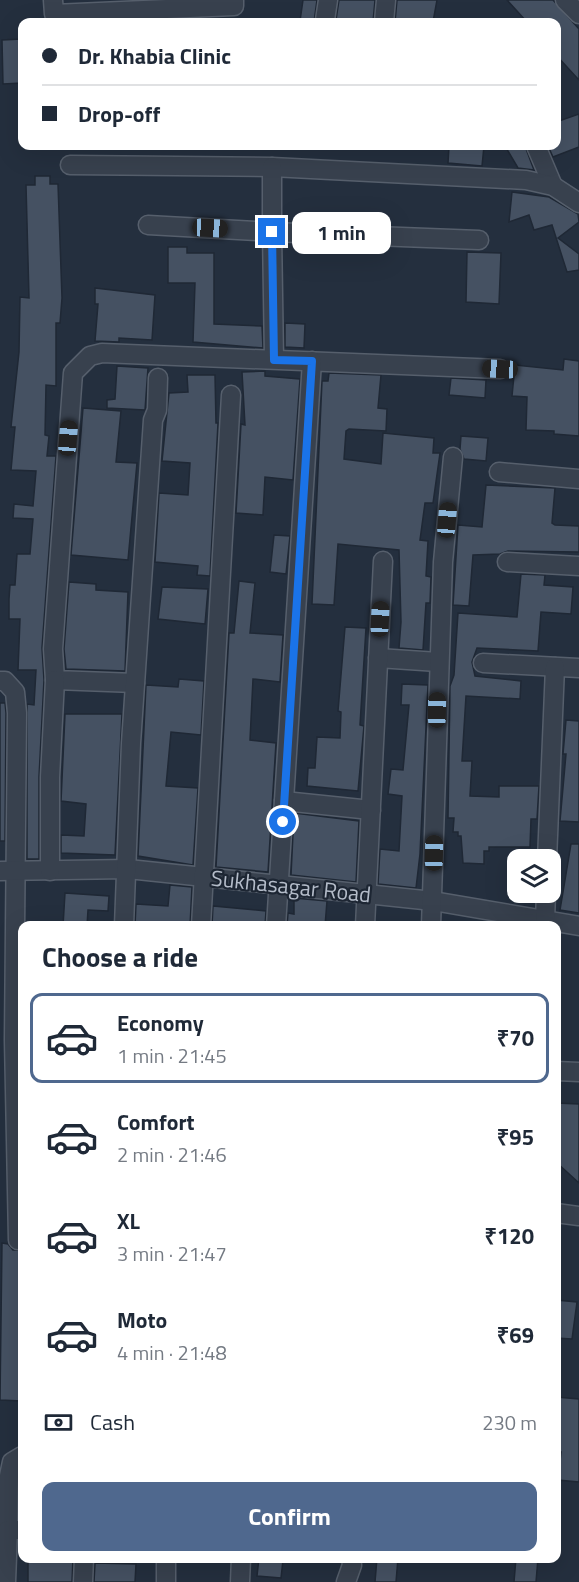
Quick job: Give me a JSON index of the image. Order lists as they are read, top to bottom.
{
  "streets": {
    "street": ["Sukhasagar Road"]
  },
  "page": {
    "banner": ["Dr. Khabia Clinic", "Drop-off"],
    "bubble": "1 min",
    "heading": "Choose a ride",
    "list": [
      {
        "name": "Economy",
        "note": "1 min · 21:45",
        "value": "₹70"
      },
      {
        "name": "Comfort",
        "note": "2 min · 21:46",
        "value": "₹95"
      },
      {
        "name": "XL",
        "note": "3 min · 21:47",
        "value": "₹120"
      },
      {
        "name": "Moto",
        "note": "4 min · 21:48",
        "value": "₹69"
      }
    ],
    "pay": ["Cash", "230 m"],
    "buttons": "Confirm"
  }
}
